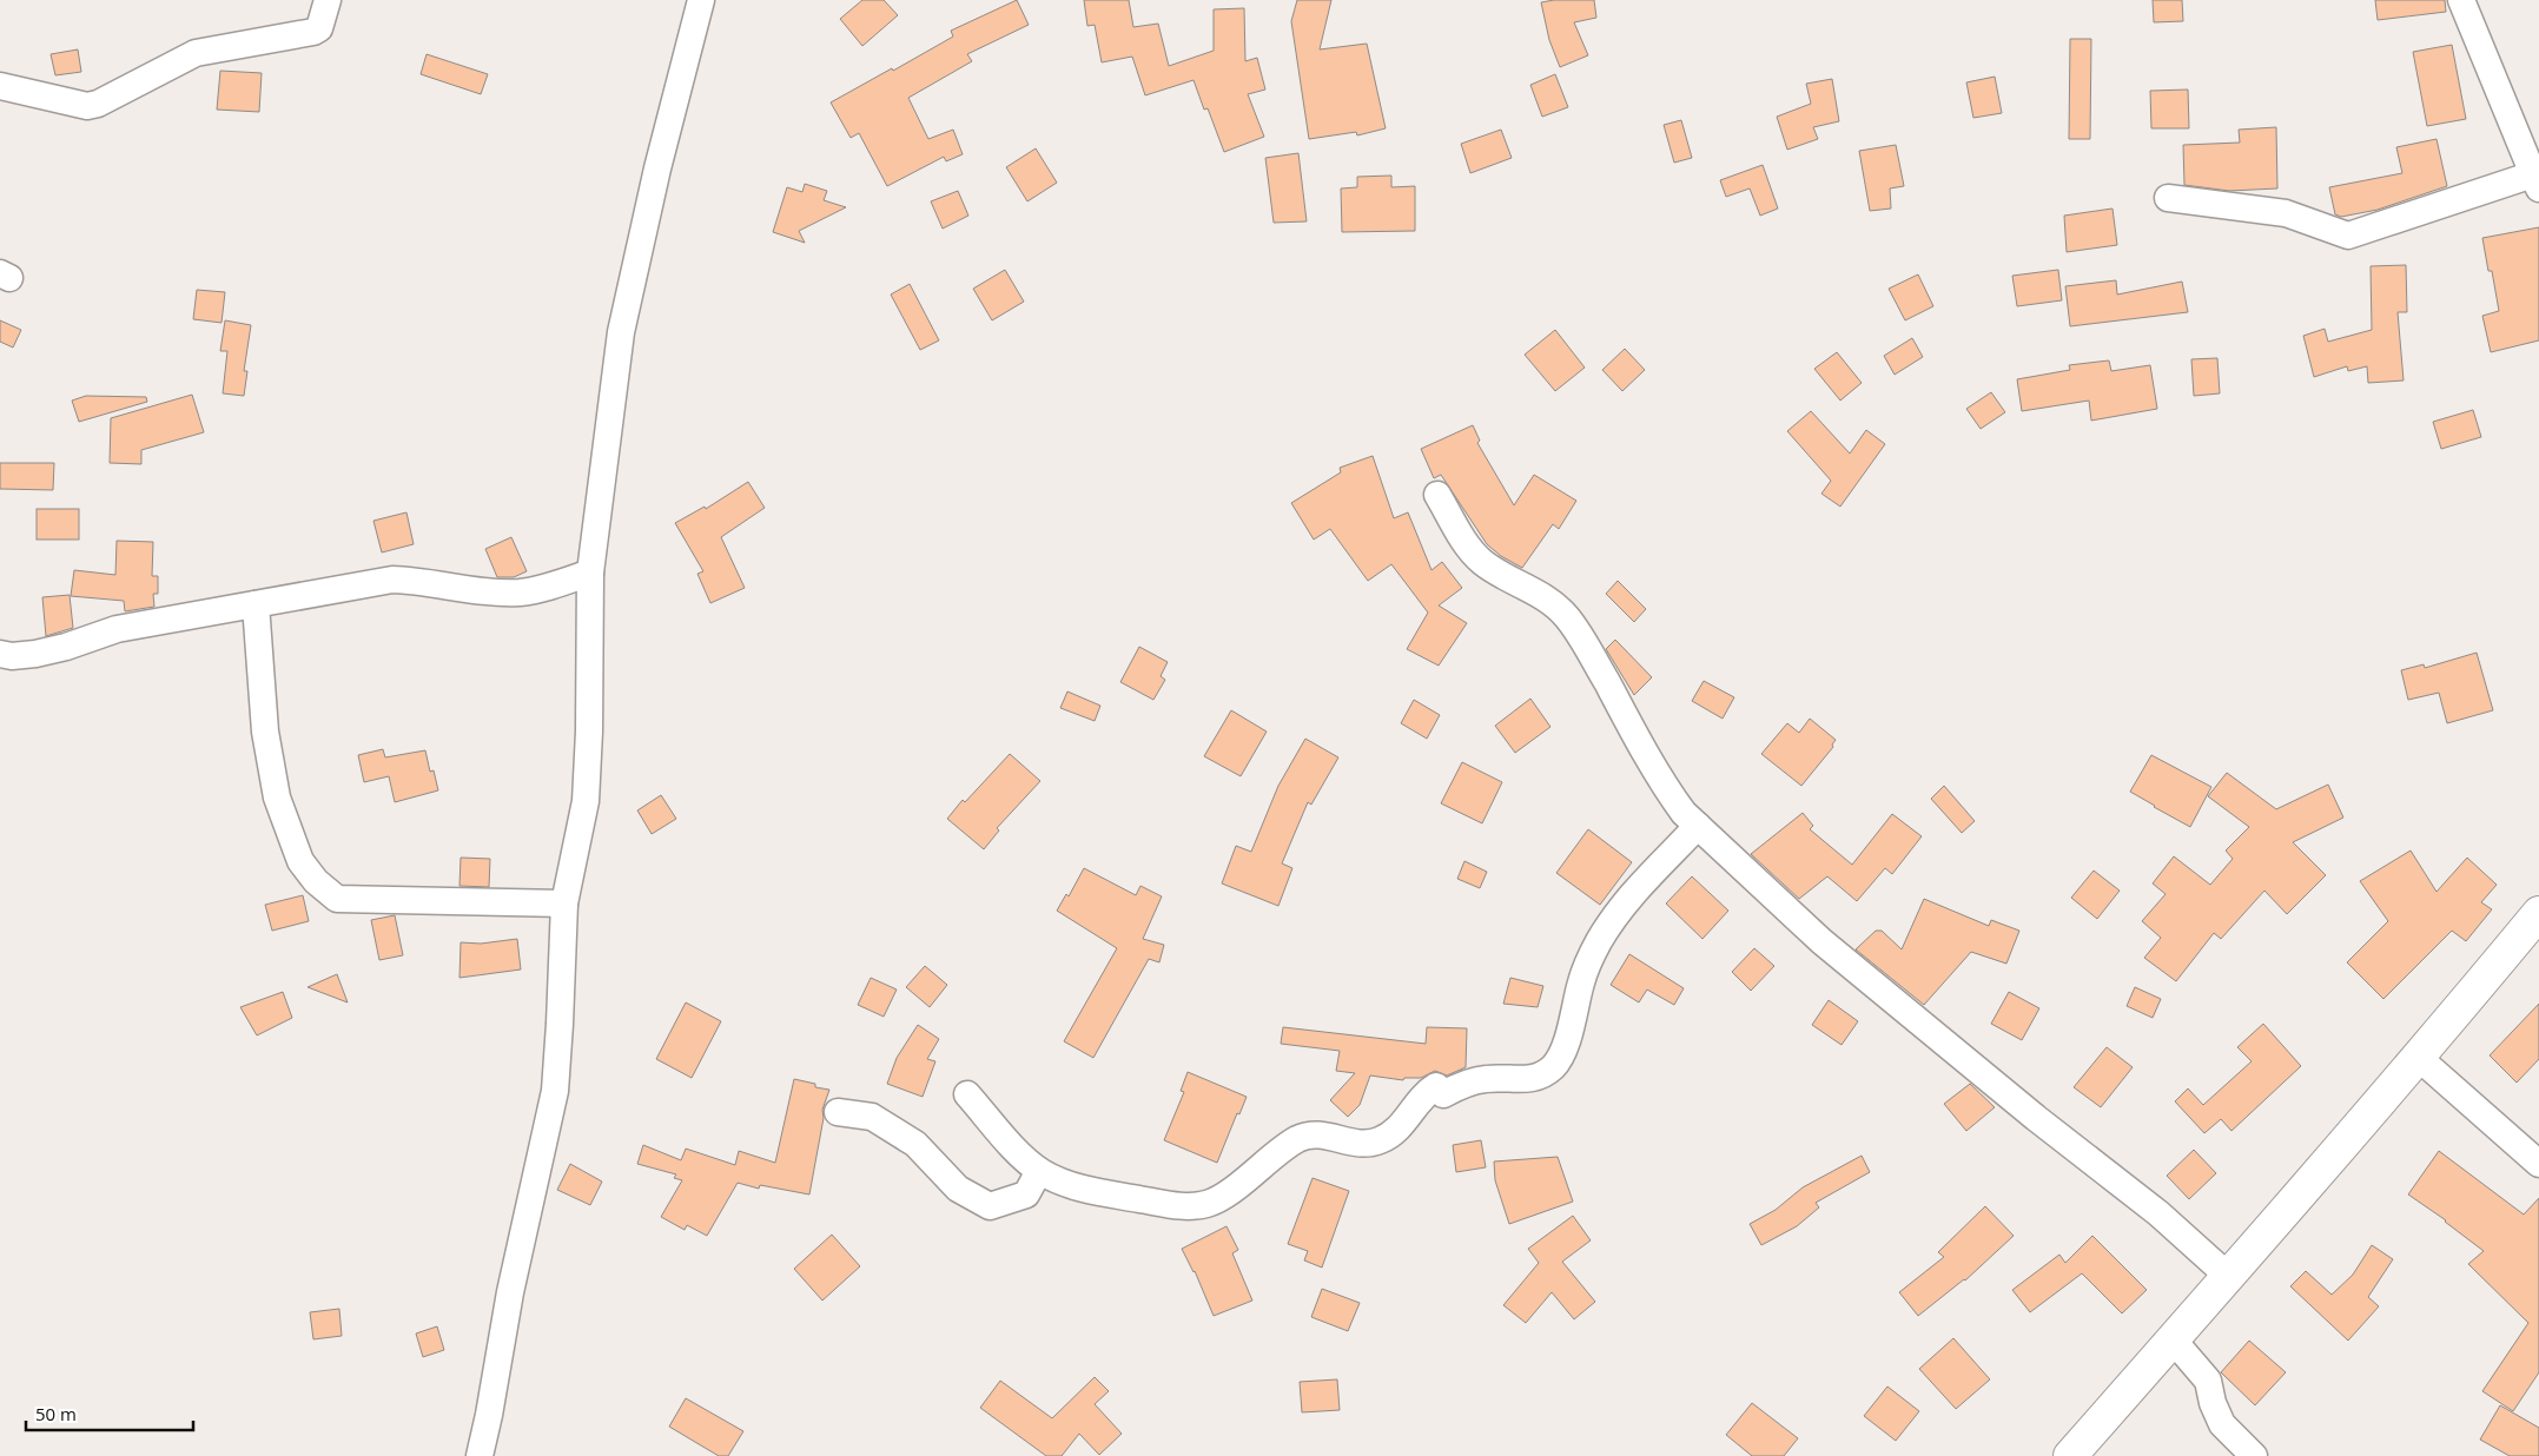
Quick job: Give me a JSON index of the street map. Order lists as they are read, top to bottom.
{
  "scale_bar": "50 m"
}
